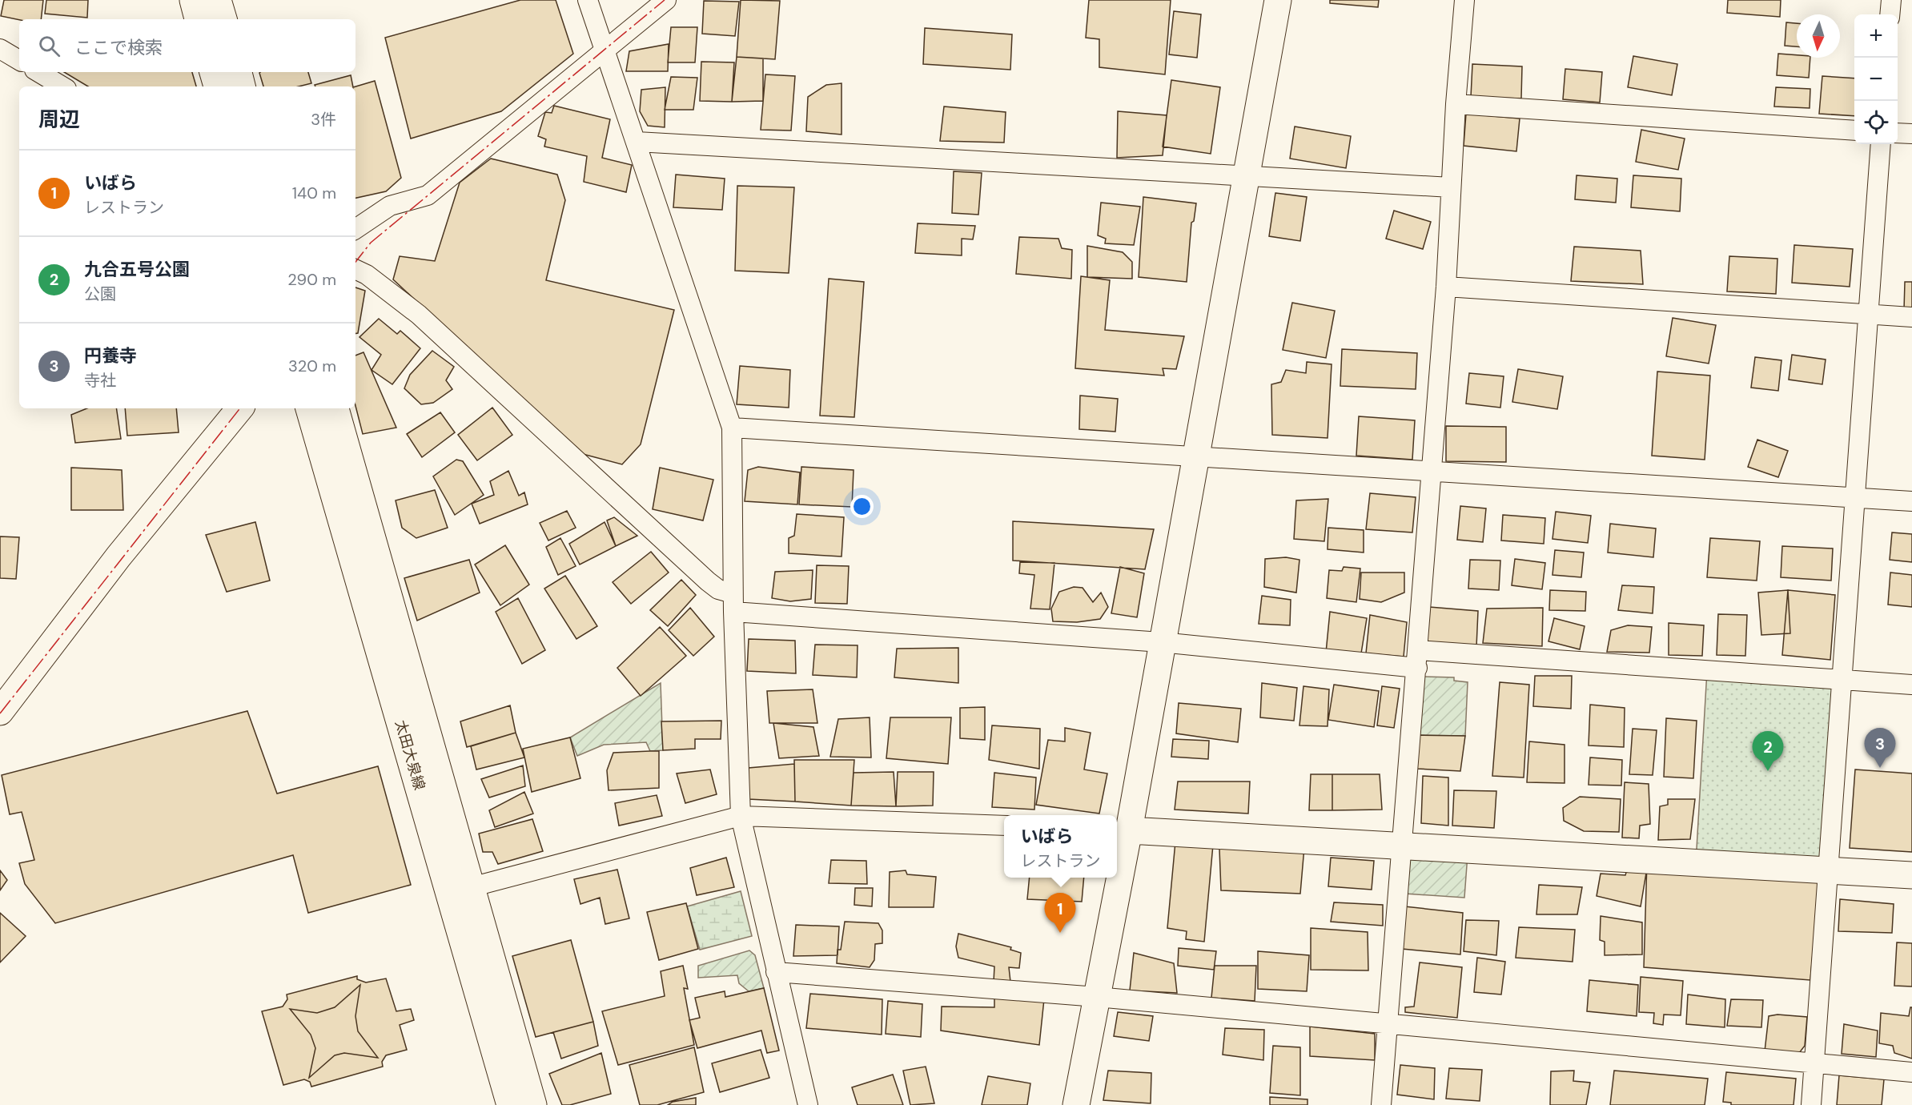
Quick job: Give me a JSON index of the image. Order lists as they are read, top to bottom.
{
  "streets": {
    "street": ["太田大泉線"]
  },
  "north": "bottom",
  "page": {
    "map_buttons": ["+", "−"],
    "search": "ここで検索",
    "heading": ["周辺", "3件"],
    "list": [
      {
        "mark": "1",
        "name": "いばら",
        "note": "レストラン",
        "value": "140 m"
      },
      {
        "mark": "2",
        "name": "九合五号公園",
        "note": "公園",
        "value": "290 m"
      },
      {
        "mark": "3",
        "name": "円養寺",
        "note": "寺社",
        "value": "320 m"
      }
    ],
    "pins": ["3", "2", "1"],
    "popup": ["いばら", "レストラン"]
  }
}
